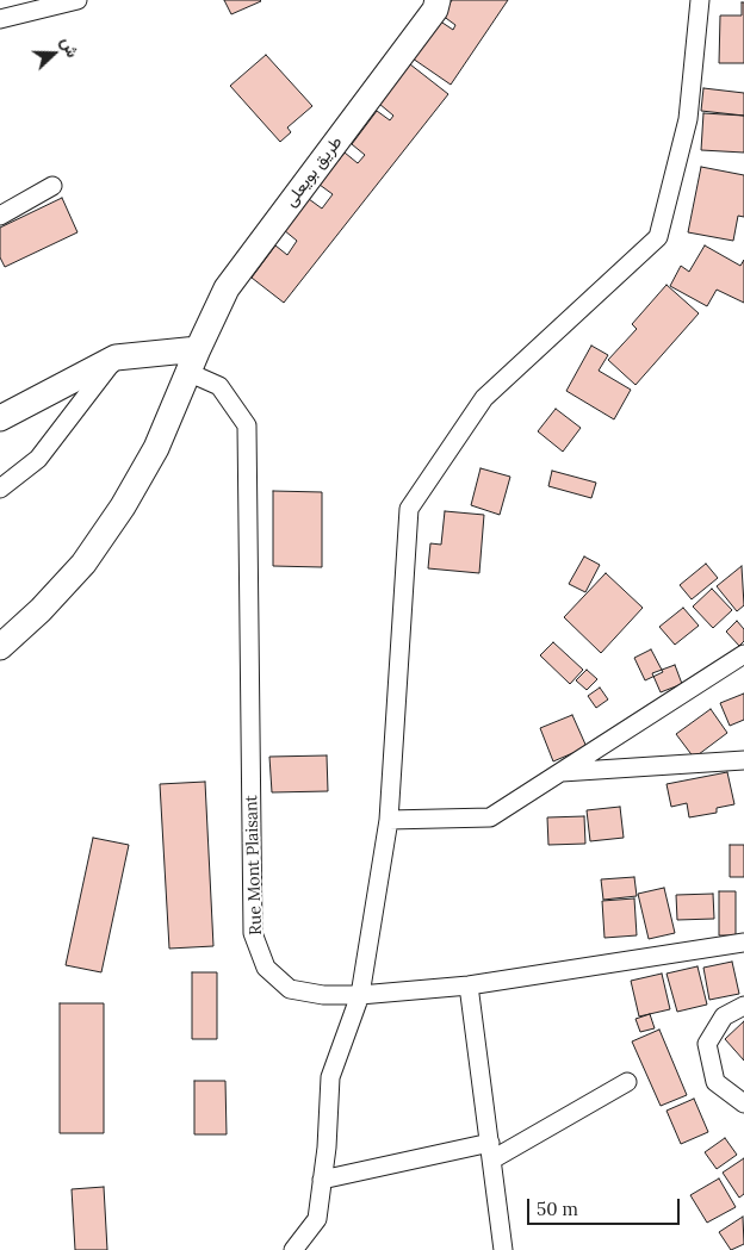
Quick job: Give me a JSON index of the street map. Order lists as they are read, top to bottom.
{
  "streets": {
    "main road": ["طريق بويعلى"],
    "street": ["Rue Mont Plaisant"]
  },
  "crossings": [
    ["طريق بويعلى", "Rue Mont Plaisant"]
  ],
  "scale_bar": "50 m",
  "north": "right"
}
